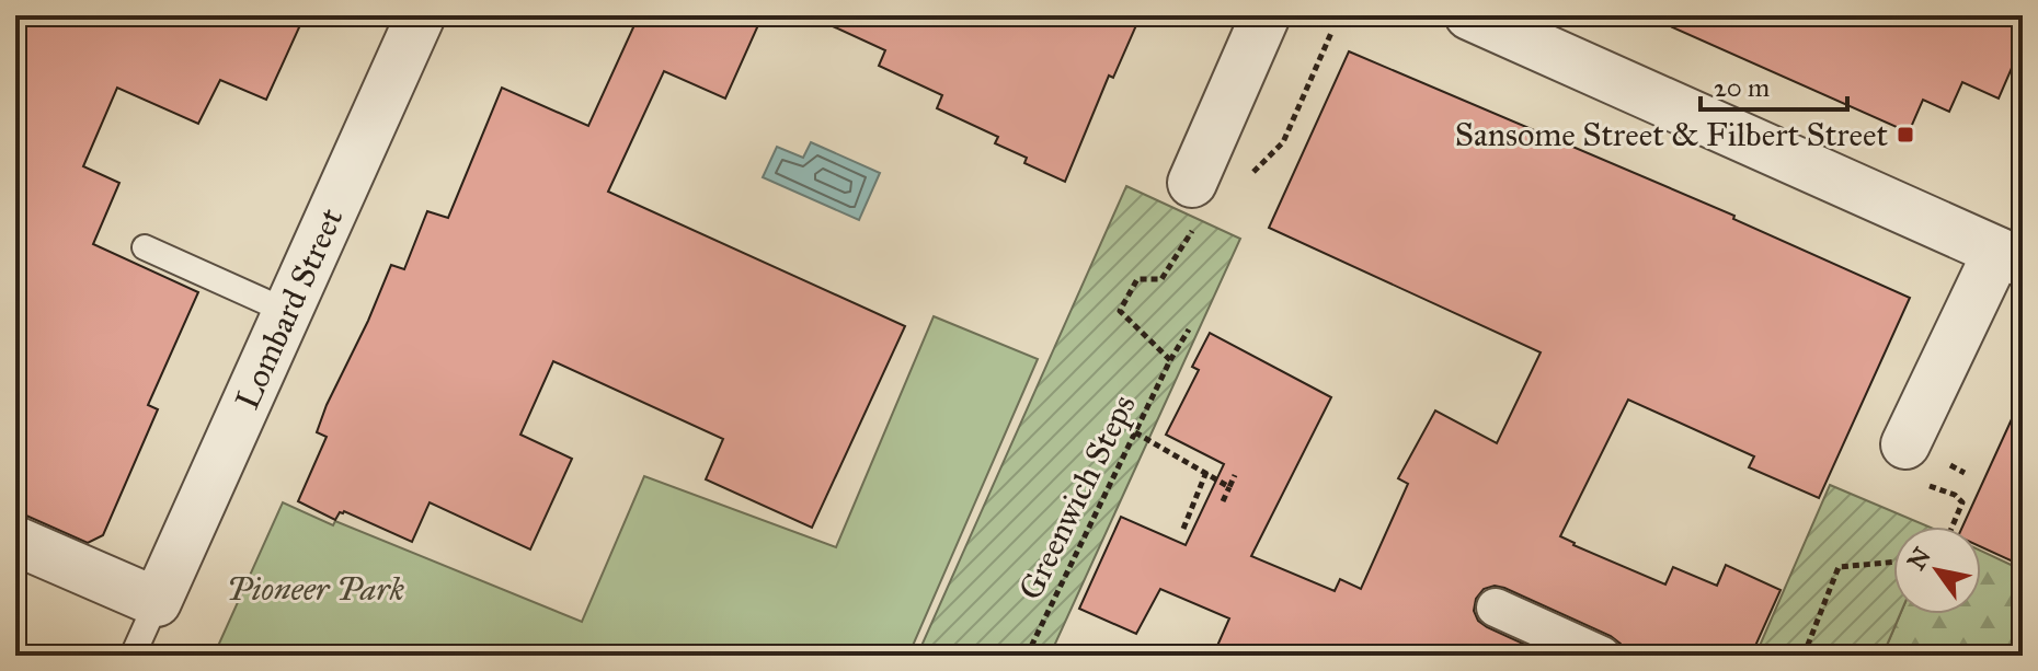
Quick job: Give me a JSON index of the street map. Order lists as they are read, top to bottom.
{
  "streets": {
    "street": ["Lombard Street"],
    "path": ["Greenwich Steps"]
  },
  "parks": ["Pioneer Park"],
  "places": {
    "transit": ["Sansome Street & Filbert Street"]
  },
  "scale_bar": "20 m",
  "north": "top left"
}
